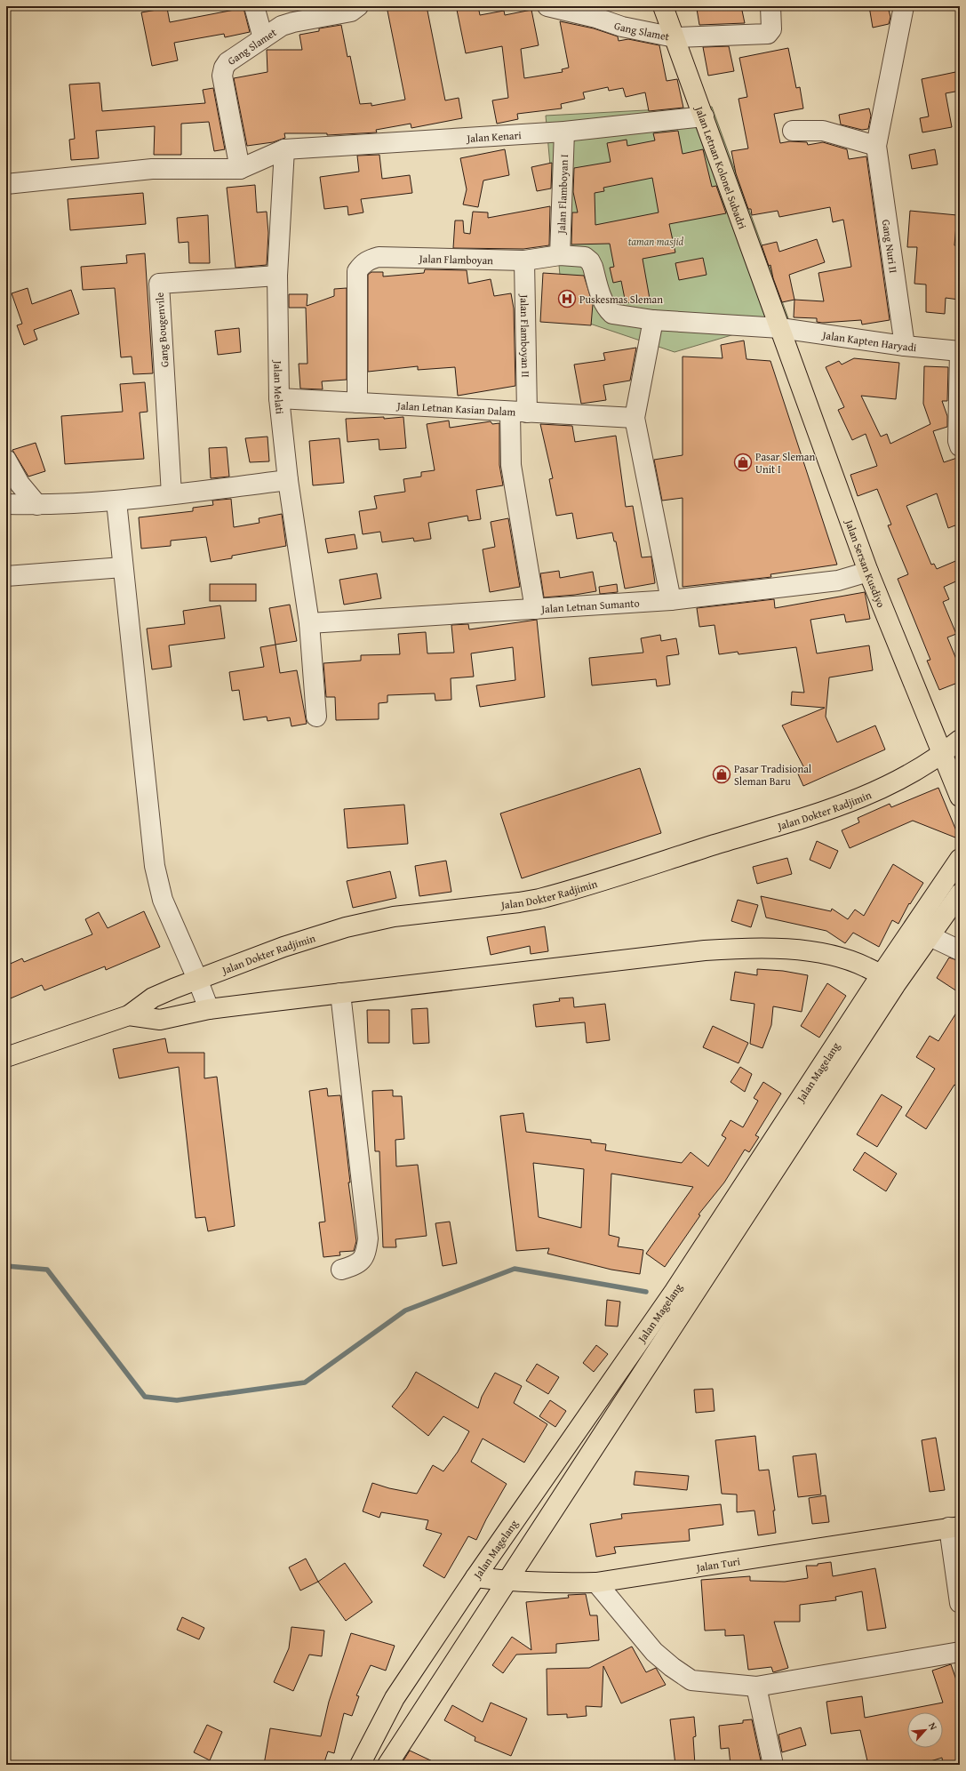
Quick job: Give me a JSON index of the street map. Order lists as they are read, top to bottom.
{
  "streets": {
    "main road": [
      "Jalan Letnan Kolonel Subadri",
      "Jalan Sersan Kusdiyo",
      "Jalan Dokter Radjimin",
      "Jalan Magelang",
      "Jalan Turi"
    ],
    "street": [
      "Gang Slamet",
      "Jalan Kenari",
      "Jalan Flamboyan I",
      "Gang Nuri II",
      "Jalan Flamboyan",
      "Gang Bougenvile",
      "Jalan Flamboyan II",
      "Jalan Kapten Haryadi",
      "Jalan Melati",
      "Jalan Letnan Kasian Dalam",
      "Jalan Letnan Sumanto"
    ]
  },
  "crossings": [
    ["Gang Slamet", "Jalan Letnan Kolonel Subadri"],
    ["Jalan Kenari", "Jalan Letnan Kolonel Subadri"],
    ["Jalan Kenari", "Jalan Flamboyan I"],
    ["Jalan Kenari", "Jalan Melati"],
    ["Jalan Letnan Kolonel Subadri", "Jalan Flamboyan"],
    ["Jalan Letnan Kolonel Subadri", "Jalan Kapten Haryadi"],
    ["Jalan Letnan Kolonel Subadri", "Jalan Sersan Kusdiyo"],
    ["Jalan Flamboyan I", "Jalan Flamboyan"],
    ["Gang Nuri II", "Jalan Kapten Haryadi"],
    ["Jalan Flamboyan", "Jalan Flamboyan II"],
    ["Jalan Flamboyan", "Jalan Kapten Haryadi"],
    ["Jalan Flamboyan", "Jalan Letnan Kasian Dalam"],
    ["Jalan Flamboyan", "Jalan Sersan Kusdiyo"],
    ["Gang Bougenvile", "Jalan Melati"],
    ["Jalan Flamboyan II", "Jalan Letnan Kasian Dalam"],
    ["Jalan Flamboyan II", "Jalan Letnan Sumanto"],
    ["Jalan Kapten Haryadi", "Jalan Sersan Kusdiyo"],
    ["Jalan Melati", "Jalan Letnan Kasian Dalam"],
    ["Jalan Melati", "Jalan Letnan Sumanto"],
    ["Jalan Sersan Kusdiyo", "Jalan Letnan Sumanto"],
    ["Jalan Sersan Kusdiyo", "Jalan Dokter Radjimin"],
    ["Jalan Dokter Radjimin", "Jalan Magelang"],
    ["Jalan Magelang", "Jalan Turi"]
  ],
  "parks": ["taman masjid"],
  "places": {
    "hospital": ["Puskesmas Sleman"],
    "shop": ["Pasar Sleman Unit I", "Pasar Tradisional Sleman Baru"]
  },
  "north": "top right"
}
